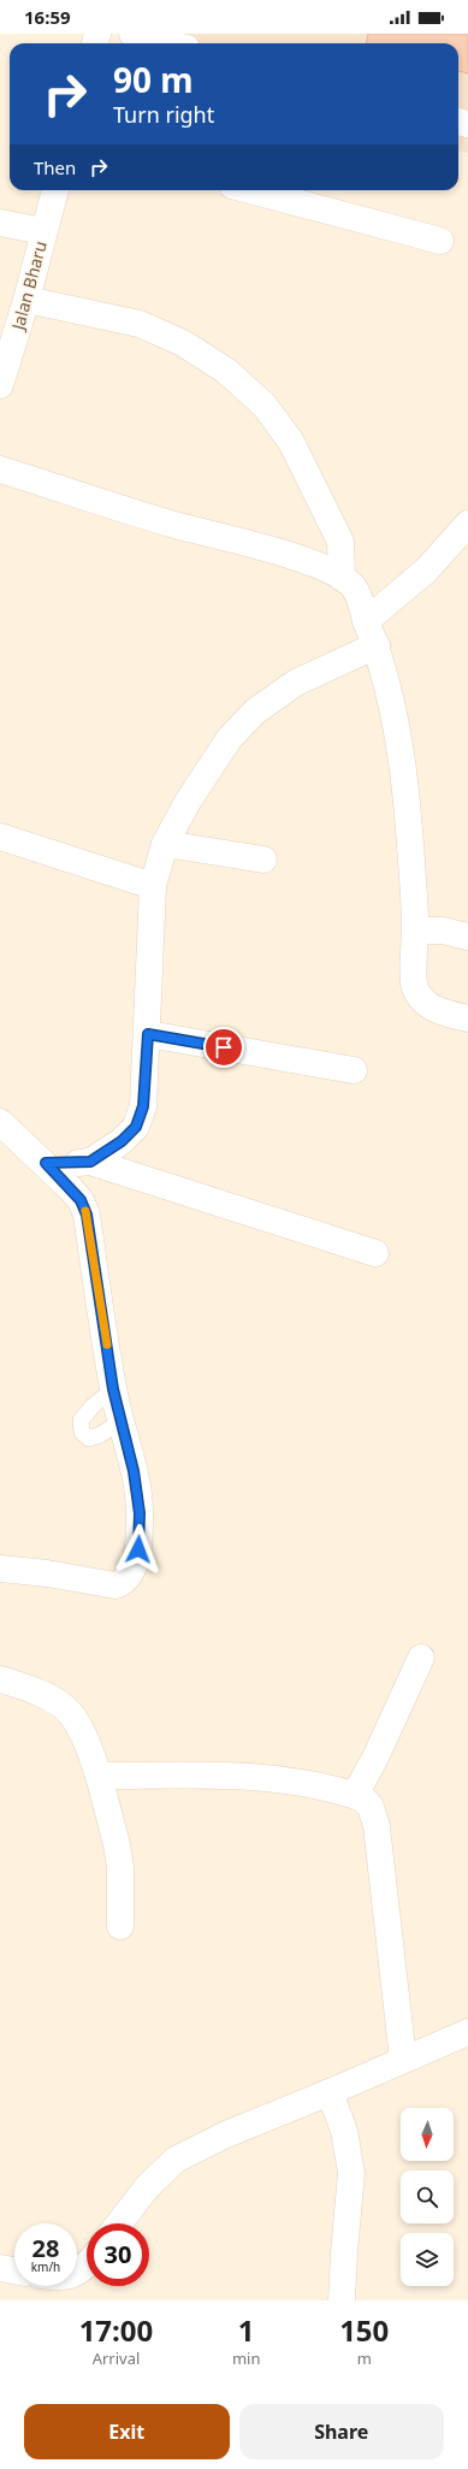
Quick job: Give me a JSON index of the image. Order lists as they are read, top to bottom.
{
  "streets": {
    "street": ["Jalan Bharu"]
  },
  "north": "bottom",
  "page": {
    "status": "16:59",
    "turn": ["90 m", "Turn right"],
    "then": "Then",
    "speed": "28 km/h",
    "limit": "30",
    "eta": [
      "17:00",
      "Arrival",
      "1",
      "min",
      "150",
      "m"
    ],
    "buttons": ["Exit", "Share"]
  }
}
